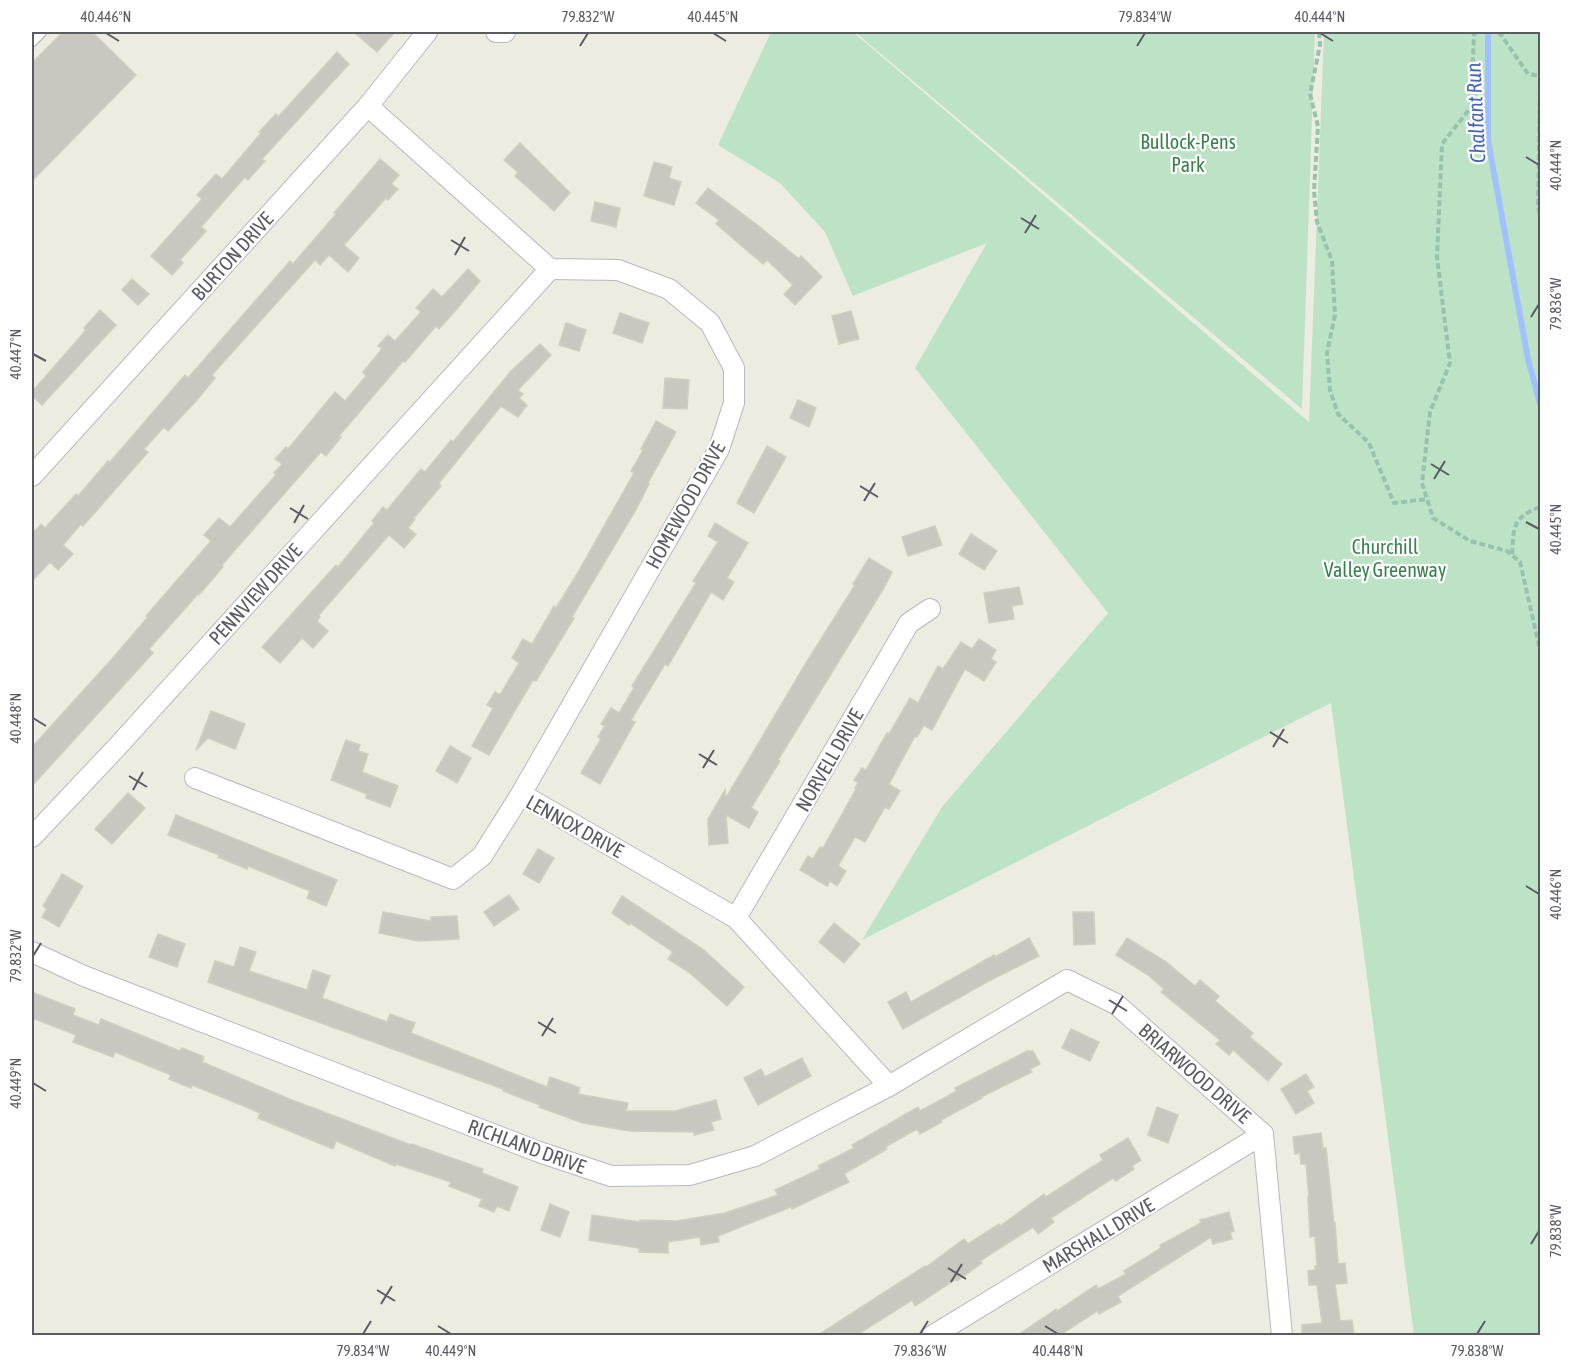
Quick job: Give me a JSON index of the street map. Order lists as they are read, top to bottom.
{
  "streets": {
    "street": [
      "BURTON DRIVE",
      "HOMEWOOD DRIVE",
      "PENNVIEW DRIVE",
      "NORVELL DRIVE",
      "LENNOX DRIVE",
      "BRIARWOOD DRIVE",
      "RICHLAND DRIVE",
      "MARSHALL DRIVE"
    ]
  },
  "crossings": [
    ["HOMEWOOD DRIVE", "PENNVIEW DRIVE"],
    ["HOMEWOOD DRIVE", "LENNOX DRIVE"],
    ["NORVELL DRIVE", "LENNOX DRIVE"],
    ["LENNOX DRIVE", "RICHLAND DRIVE"],
    ["BRIARWOOD DRIVE", "RICHLAND DRIVE"],
    ["BRIARWOOD DRIVE", "MARSHALL DRIVE"]
  ],
  "water": ["Chalfant Run"],
  "parks": ["Bullock-Pens Park", "Churchill Valley Greenway"],
  "coordinates": [
    "40.446°N",
    "79.832°W",
    "40.445°N",
    "79.834°W",
    "40.444°N",
    "79.836°W",
    "40.447°N",
    "40.448°N",
    "40.449°N",
    "79.838°W"
  ]
}
